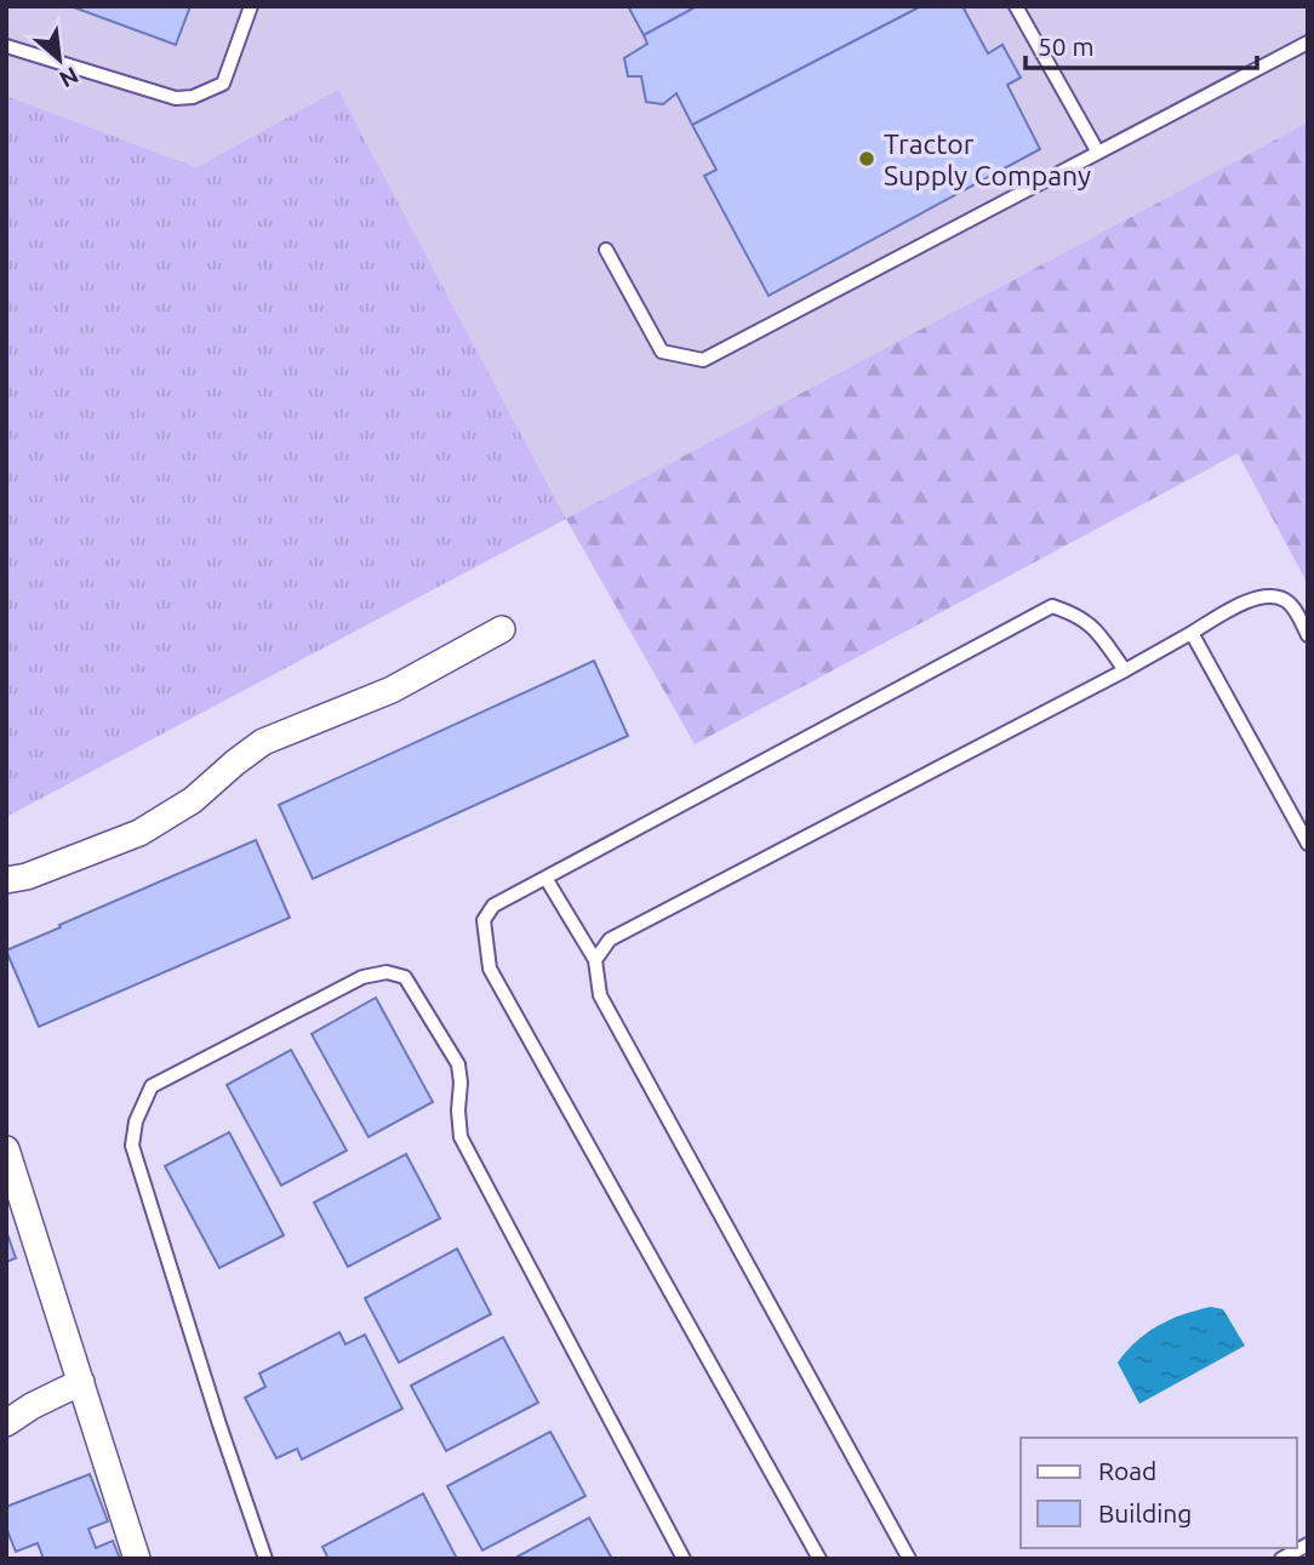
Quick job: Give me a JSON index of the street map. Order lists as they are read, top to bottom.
{
  "places": ["Tractor Supply Company"],
  "legend": ["Road", "Building"],
  "scale_bar": "50 m",
  "north": "bottom right"
}
